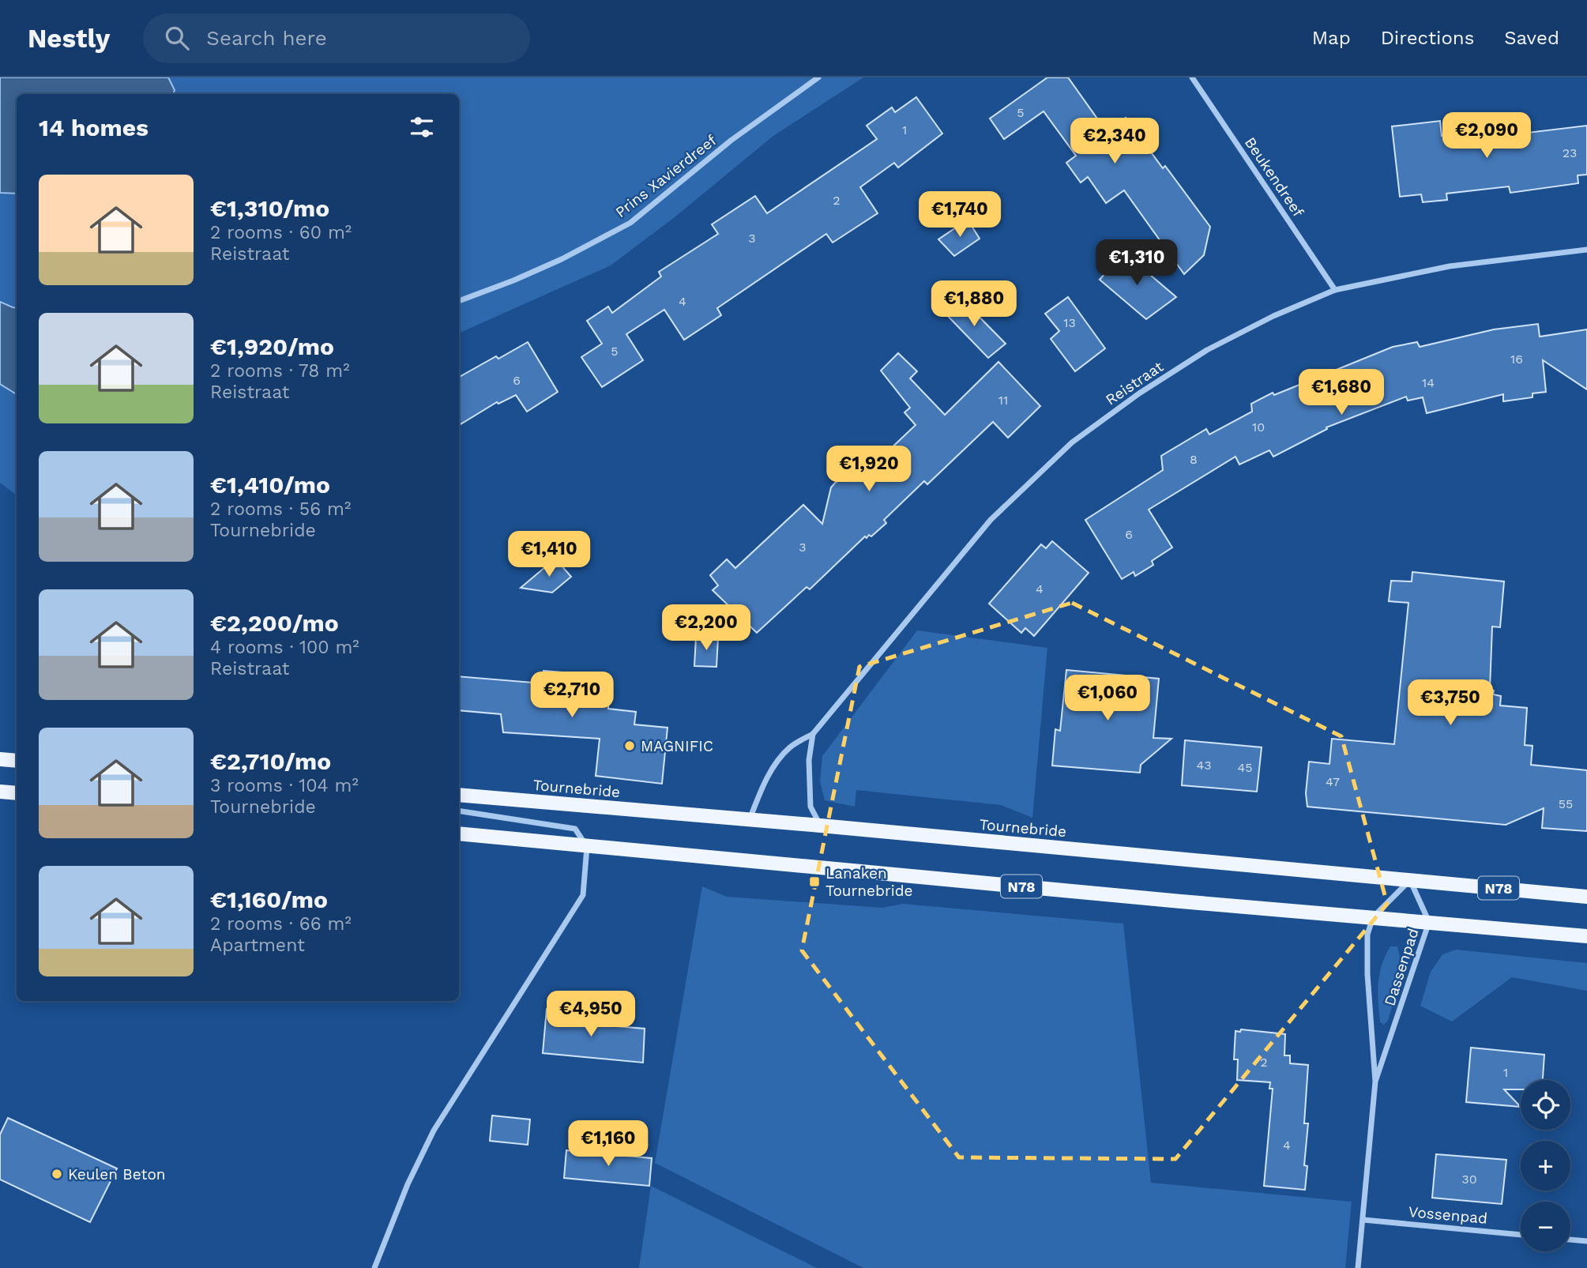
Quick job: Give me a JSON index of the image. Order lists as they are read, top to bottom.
{
  "streets": {
    "main road": ["Tournebride", "N78"],
    "street": [
      "Prins Xavierdreef",
      "Beukendreef",
      "Reistraat",
      "Dassenpad",
      "Vossenpad"
    ]
  },
  "crossings": [
    ["Beukendreef", "Reistraat"],
    ["Reistraat", "Tournebride"],
    ["Tournebride", "Dassenpad"],
    ["N78", "Dassenpad"],
    ["Dassenpad", "Vossenpad"]
  ],
  "places": {
    "other": ["MAGNIFIC", "Keulen Beton"],
    "transit": ["Lanaken Tournebride"]
  },
  "house_numbers": [
    "5",
    "1",
    "23",
    "2",
    "3",
    "4",
    "13",
    "5",
    "16",
    "6",
    "14",
    "11",
    "10",
    "8",
    "6",
    "3",
    "4",
    "43",
    "45",
    "47",
    "55",
    "2",
    "1",
    "4",
    "30"
  ],
  "page": {
    "header": "Nestly",
    "search": "Search here",
    "nav": ["Map", "Directions", "Saved"],
    "heading": "14 homes",
    "price": [
      "€2,090",
      "€2,340",
      "€1,740",
      "€1,310",
      "€1,880",
      "€1,680",
      "€1,920",
      "€1,410",
      "€2,200",
      "€2,710",
      "€1,060",
      "€3,750",
      "€4,950",
      "€1,160"
    ],
    "list": [
      {
        "name": "€1,310/mo",
        "note": "2 rooms · 60 m² · Reistraat"
      },
      {
        "name": "€1,920/mo",
        "note": "2 rooms · 78 m² · Reistraat"
      },
      {
        "name": "€1,410/mo",
        "note": "2 rooms · 56 m² · Tournebride"
      },
      {
        "name": "€2,200/mo",
        "note": "4 rooms · 100 m² · Reistraat"
      },
      {
        "name": "€2,710/mo",
        "note": "3 rooms · 104 m² · Tournebride"
      },
      {
        "name": "€1,160/mo",
        "note": "2 rooms · 66 m² · Apartment"
      }
    ],
    "map_buttons": ["+", "−"]
  }
}
